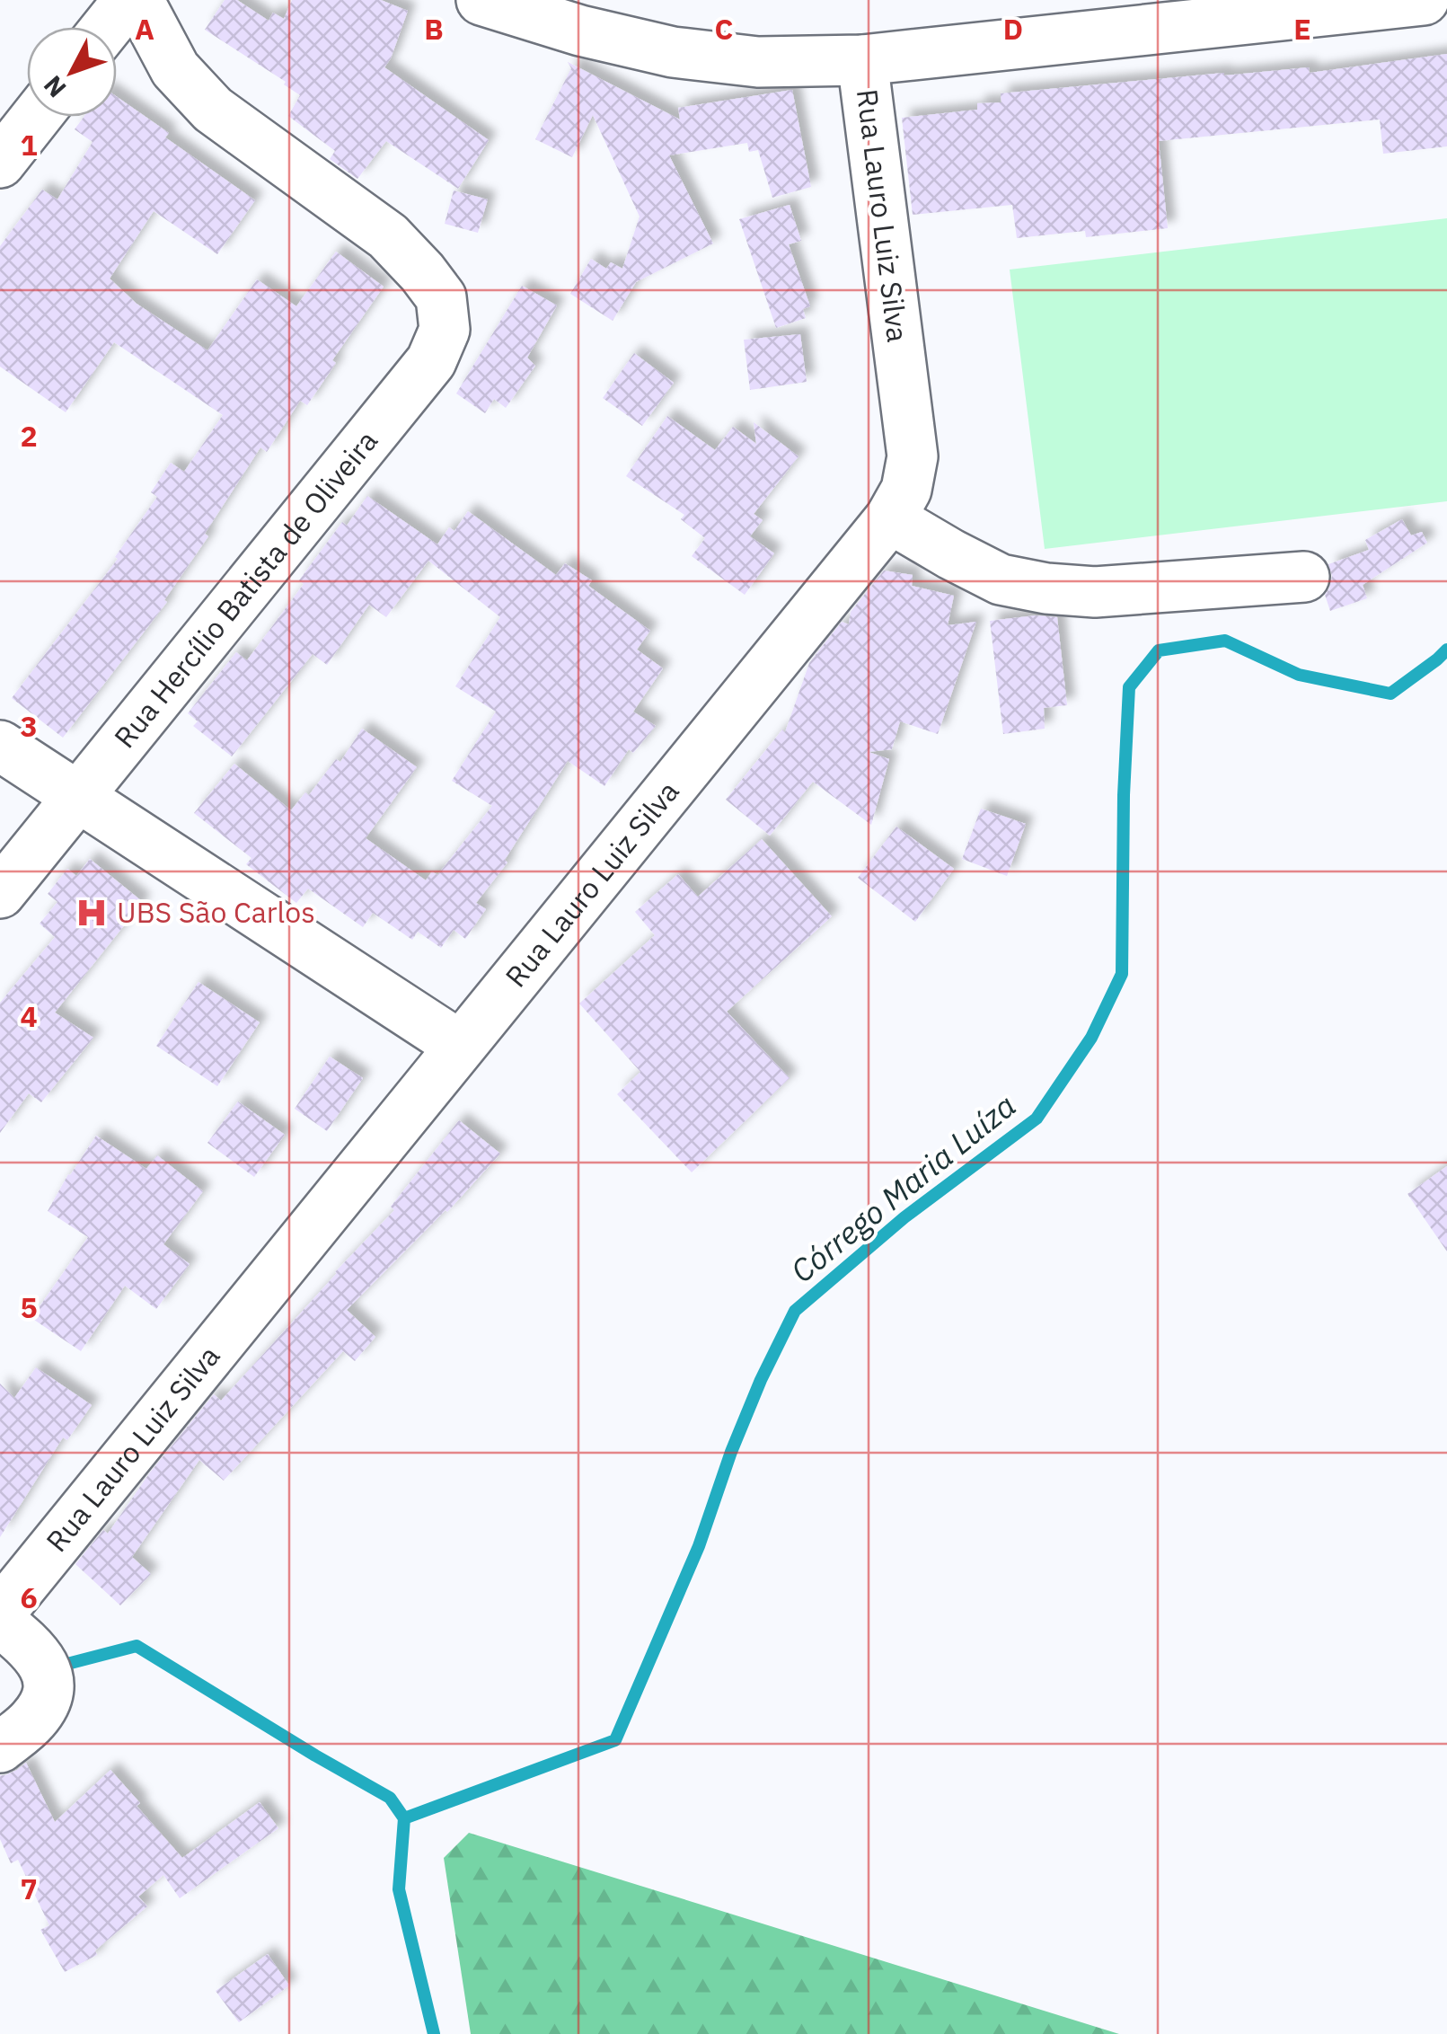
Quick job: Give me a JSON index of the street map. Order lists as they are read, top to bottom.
{
  "streets": {
    "street": ["Rua Lauro Luiz Silva", "Rua Hercílio Batista de Oliveira"]
  },
  "water": ["Córrego Maria Luíza"],
  "places": {
    "hospital": ["UBS São Carlos"]
  },
  "north": "bottom left",
  "grid": {
    "columns": [
      "A",
      "B",
      "C",
      "D",
      "E"
    ],
    "rows": [
      "1",
      "2",
      "3",
      "4",
      "5",
      "6",
      "7"
    ]
  }
}
